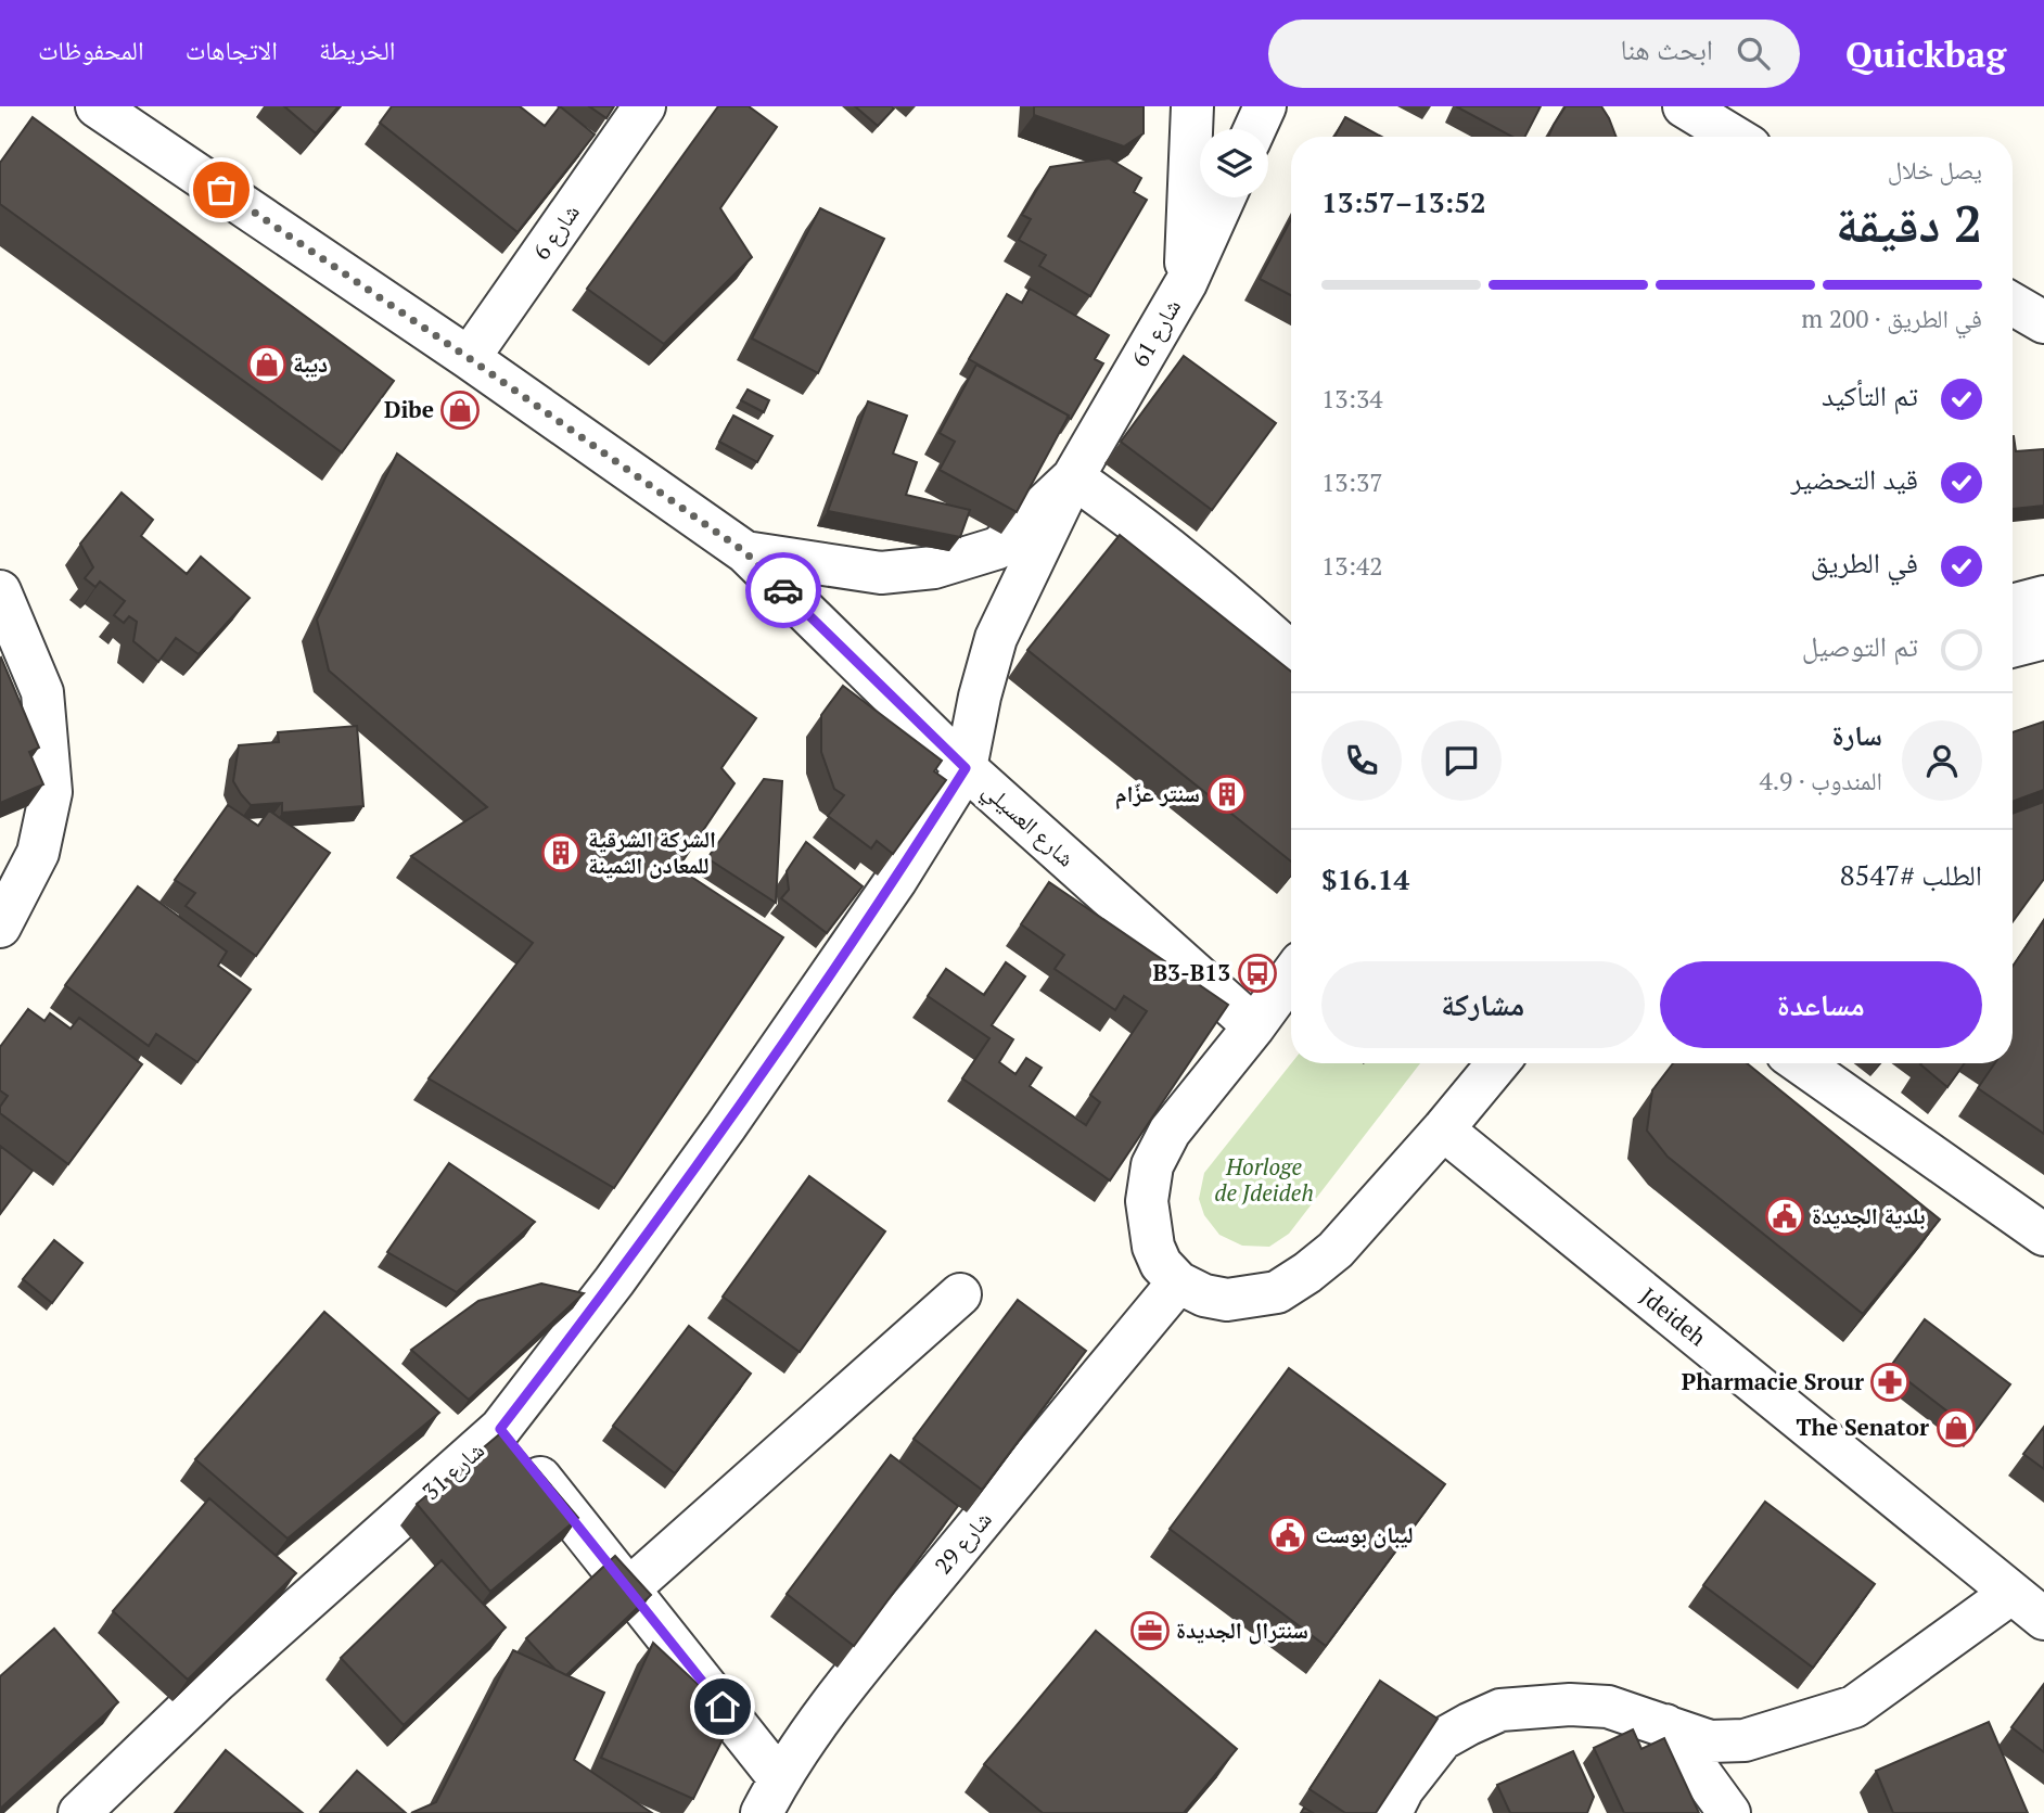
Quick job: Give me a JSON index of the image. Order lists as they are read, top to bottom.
{
  "streets": {
    "street": [
      "شارع 6",
      "شارع 61",
      "شارع العسيلي",
      "Jdeideh",
      "شارع 31",
      "شارع 29"
    ]
  },
  "crossings": [
    ["شارع 6", "شارع العسيلي"],
    ["شارع 61", "شارع العسيلي"],
    ["شارع العسيلي", "شارع 31"]
  ],
  "parks": ["Horloge de Jdeideh"],
  "places": {
    "shop": ["ديبة", "Dibe", "The Senator"],
    "building": ["سنتر عزّام", "الشركة الشرقية للمعادن الثمينة"],
    "bus stop": ["B3-B13"],
    "public building": ["بلدية الجديدة", "ليبان بوست"],
    "pharmacy": ["Pharmacie Srour"],
    "office": ["سنترال الجديدة"]
  },
  "page": {
    "header": "Quickbag",
    "search": "ابحث هنا",
    "nav": ["الخريطة", "الاتجاهات", "المحفوظات"],
    "heading": ["2 دقيقة", "يصل خلال", "13:52–13:57"],
    "panel": [
      "سارة",
      "المندوب · 4.9",
      "الطلب #8547",
      "$16.14"
    ],
    "bar": "في الطريق · 200 m",
    "list": [
      ["تم التأكيد", "13:34"],
      ["قيد التحضير", "13:37"],
      ["في الطريق", "13:42"],
      "تم التوصيل"
    ],
    "buttons": ["مساعدة", "مشاركة"]
  }
}
